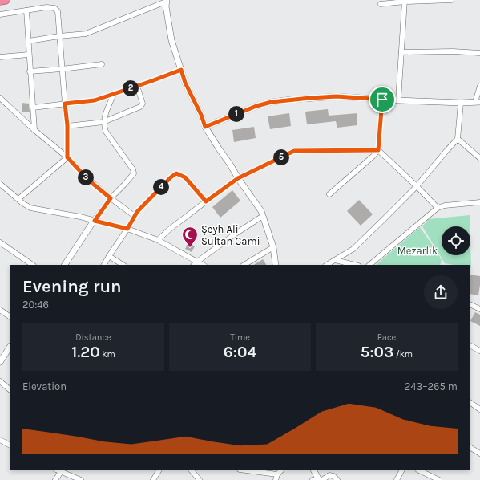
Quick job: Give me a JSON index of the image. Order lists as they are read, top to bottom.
{
  "parks": ["Mezarlık"],
  "places": {
    "mosque": ["Şeyh Ali Sultan Cami"]
  },
  "page": {
    "pins": [
      "2",
      "1",
      "5",
      "3",
      "4"
    ],
    "heading": ["Evening run", "20:46"],
    "stats": [
      ["Distance", "1.20 km"],
      ["Time", "6:04"],
      ["Pace", "5:03 /km"]
    ],
    "chart": ["Elevation", "243–265 m"]
  }
}
